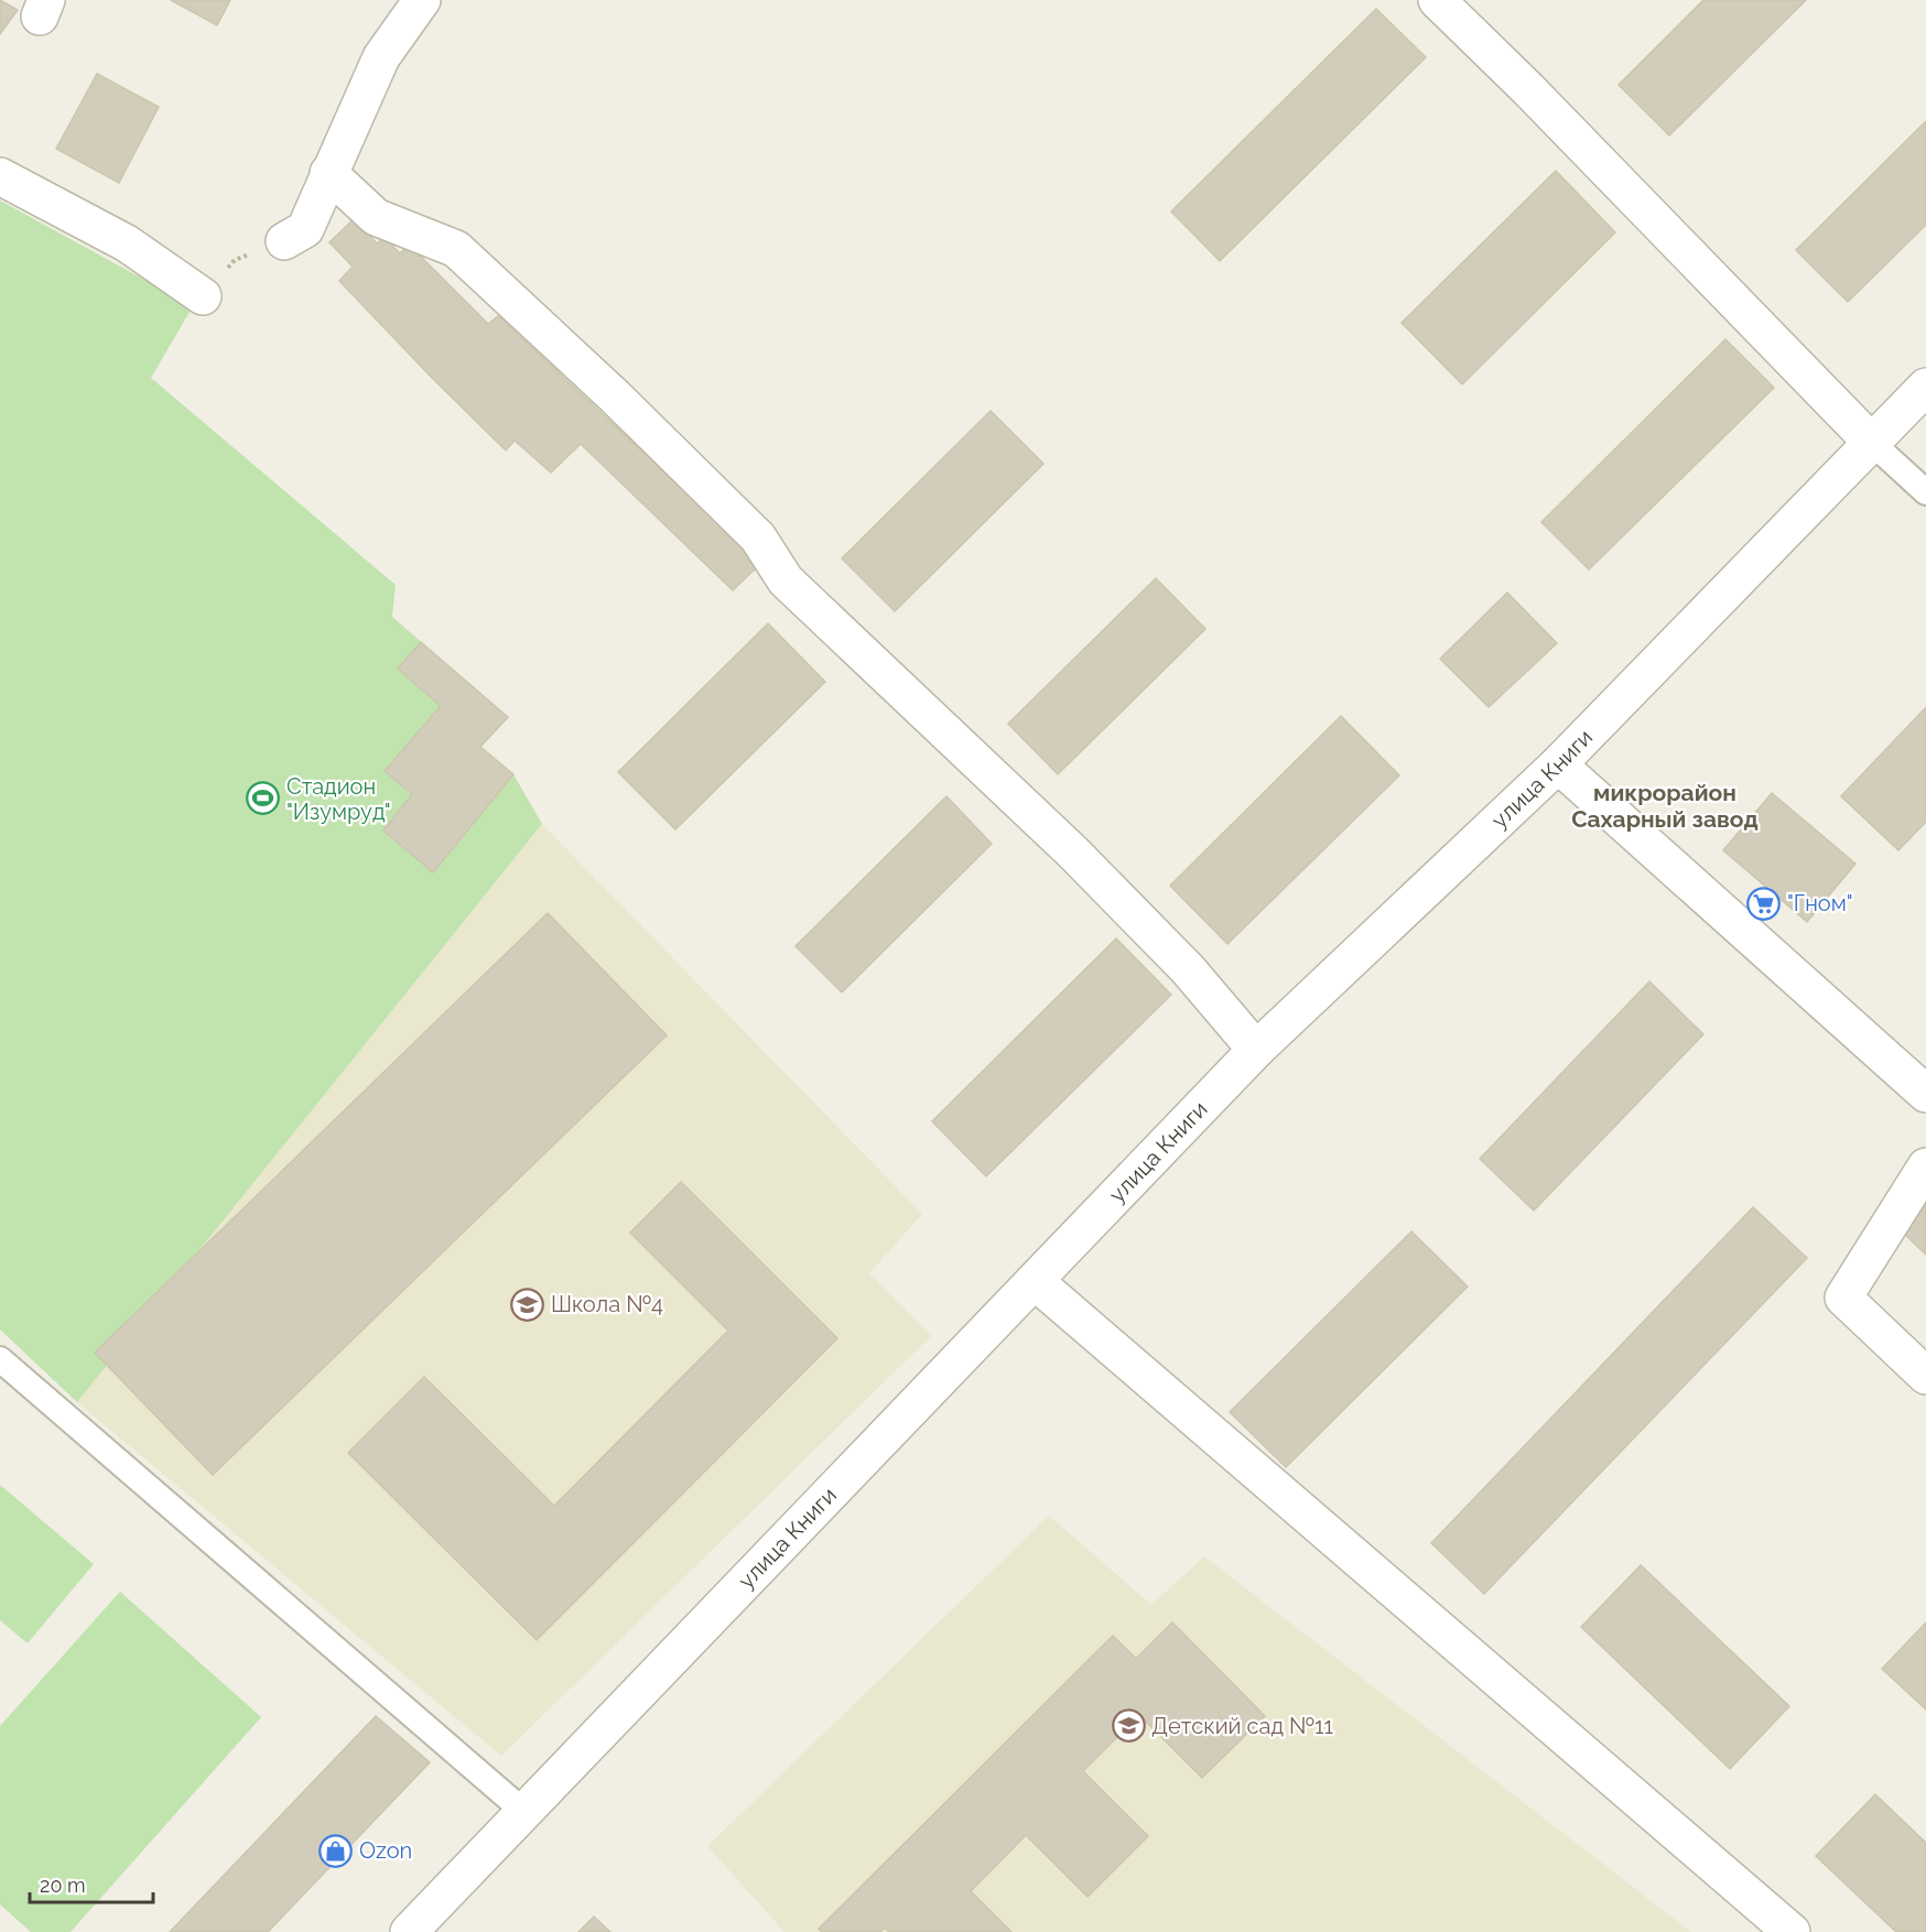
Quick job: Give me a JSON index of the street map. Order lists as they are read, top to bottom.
{
  "streets": {
    "street": ["улица Книги"]
  },
  "districts": ["микрорайон Сахарный завод"],
  "places": {
    "sports": ["Стадион \"Изумруд\""],
    "supermarket": ["\"Гном\""],
    "school or university": ["Школа №4", "Детский сад №11"],
    "shop": ["Ozon"]
  },
  "scale_bar": "20 m"
}
